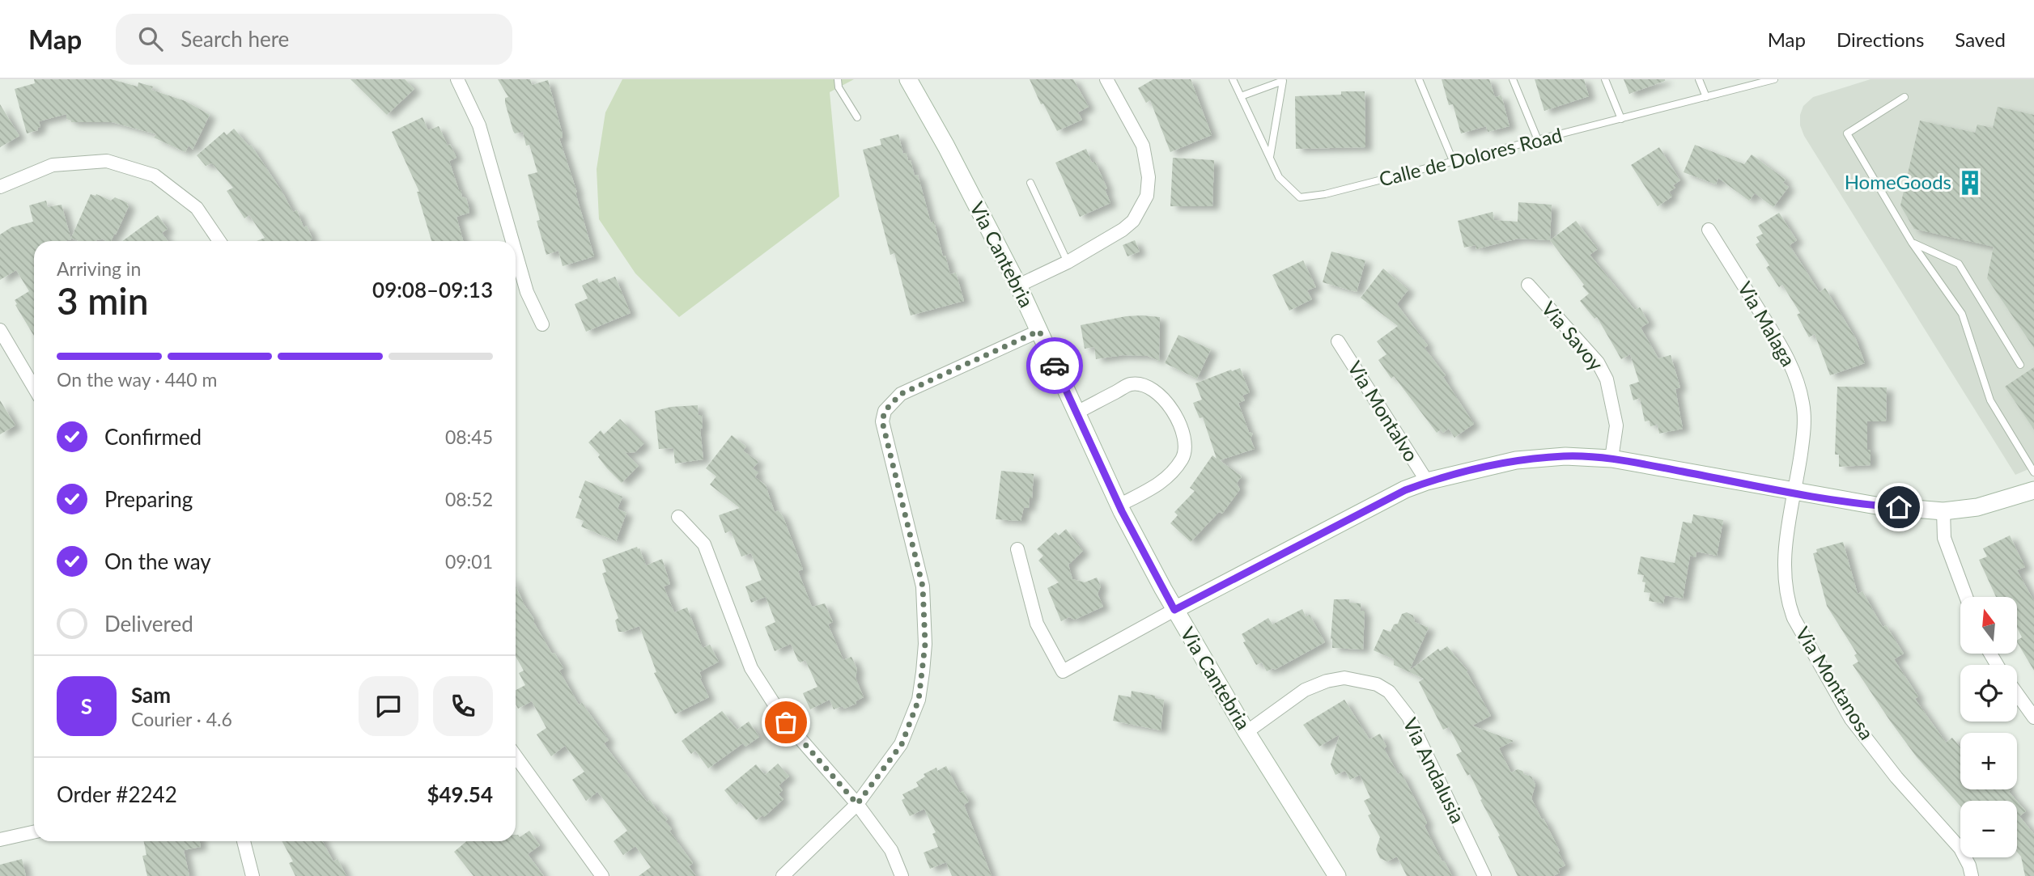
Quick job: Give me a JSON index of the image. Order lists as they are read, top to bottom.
{
  "streets": {
    "main road": ["Via Cantebria"],
    "street": [
      "Via Malaga",
      "Via Savoy",
      "Via Montalvo",
      "Via Montanosa",
      "Via Andalusia"
    ],
    "lane": ["Calle de Dolores Road"]
  },
  "crossings": [
    ["Via Cantebria", "Via Andalusia"],
    ["Via Malaga", "Via Montanosa"]
  ],
  "places": {
    "building": ["HomeGoods"]
  },
  "north": "top",
  "page": {
    "header": "Map",
    "search": "Search here",
    "nav": ["Map", "Directions", "Saved"],
    "heading": ["3 min", "Arriving in", "09:08–09:13"],
    "panel": [
      "Sam",
      "Courier · 4.6",
      "Order #2242",
      "$49.54"
    ],
    "bar": "On the way · 440 m",
    "list": [
      ["Confirmed", "08:45"],
      ["Preparing", "08:52"],
      ["On the way", "09:01"],
      "Delivered"
    ],
    "map_buttons": ["+", "−"],
    "round": "S"
  }
}
